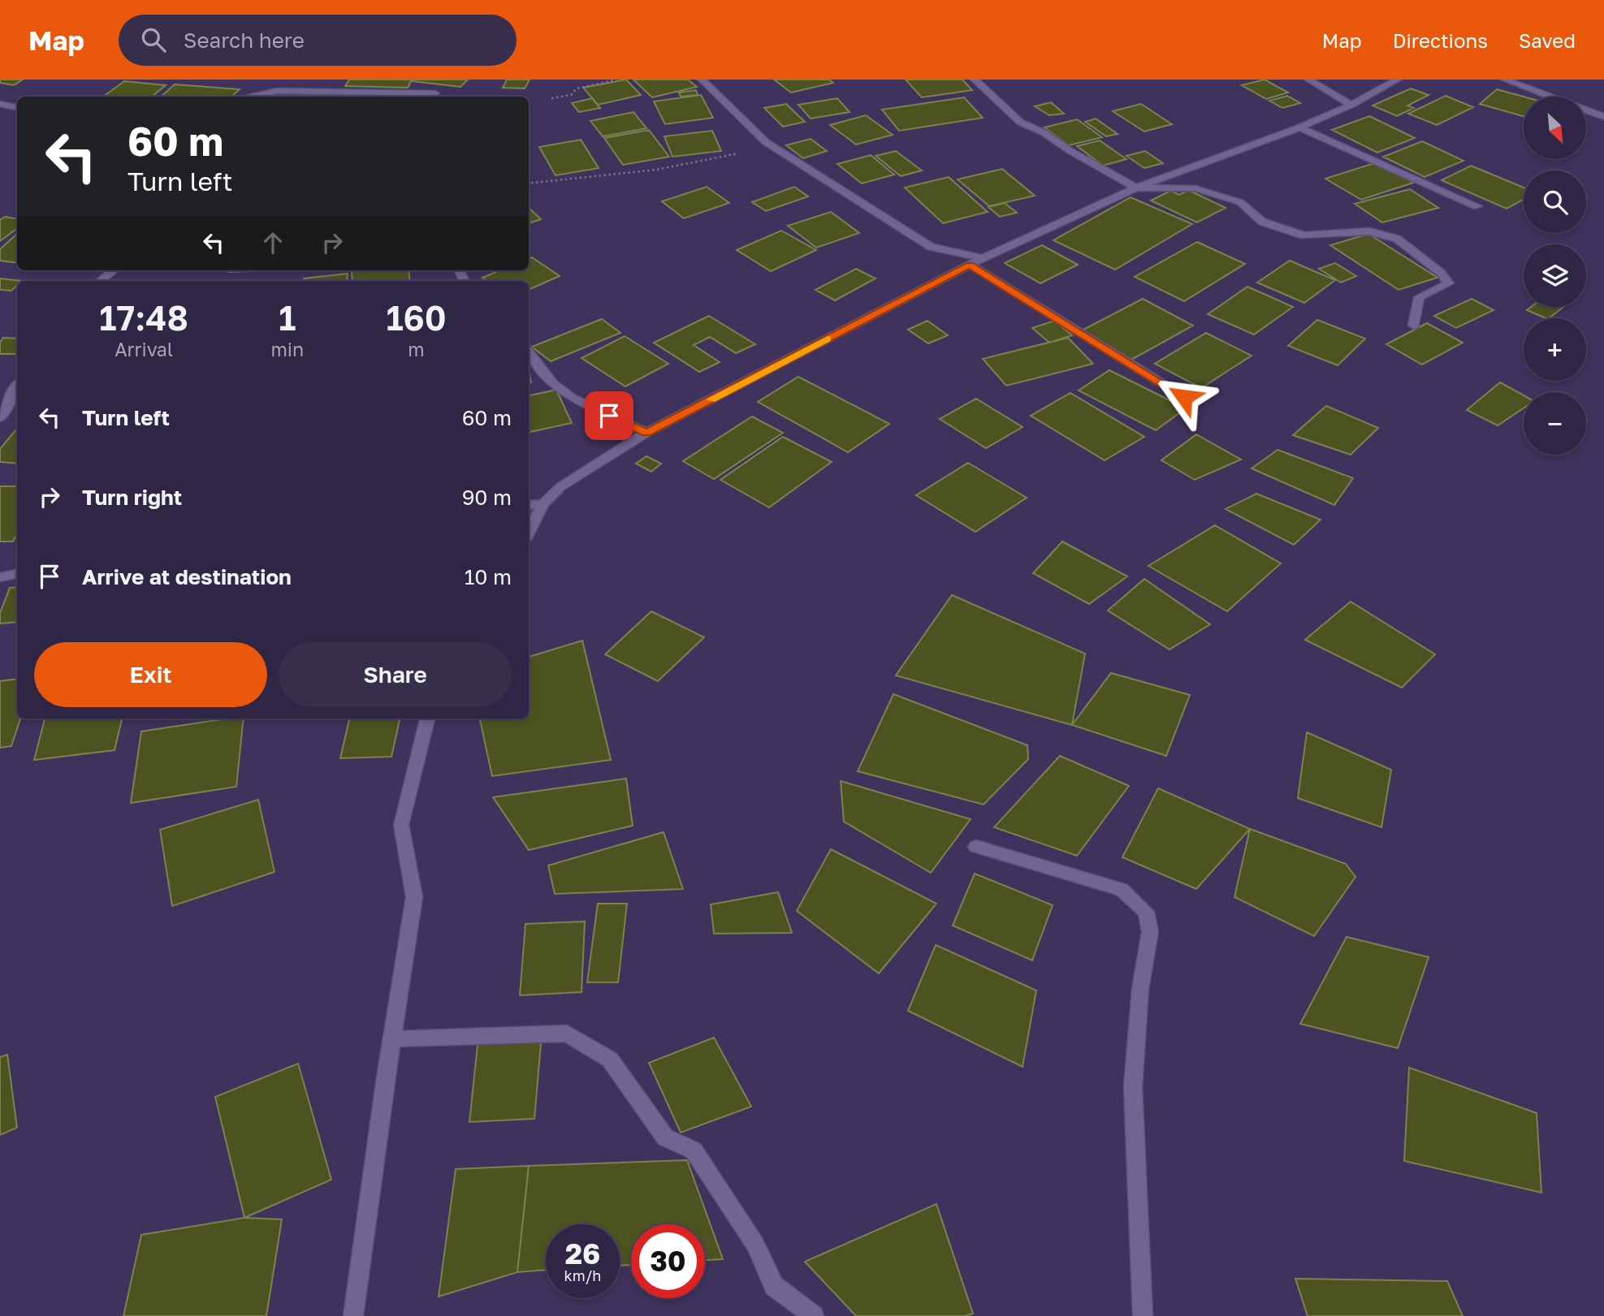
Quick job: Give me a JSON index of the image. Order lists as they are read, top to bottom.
{
  "north": "bottom right",
  "page": {
    "header": "Map",
    "search": "Search here",
    "nav": ["Map", "Directions", "Saved"],
    "map_buttons": ["+", "−"],
    "turn": ["60 m", "Turn left"],
    "eta": [
      "17:48",
      "Arrival",
      "1",
      "min",
      "160",
      "m"
    ],
    "list": [
      {
        "name": "Turn left",
        "value": "60 m"
      },
      {
        "name": "Turn right",
        "value": "90 m"
      },
      {
        "name": "Arrive at destination",
        "value": "10 m"
      }
    ],
    "buttons": ["Exit", "Share"],
    "speed": "26 km/h",
    "limit": "30"
  }
}
